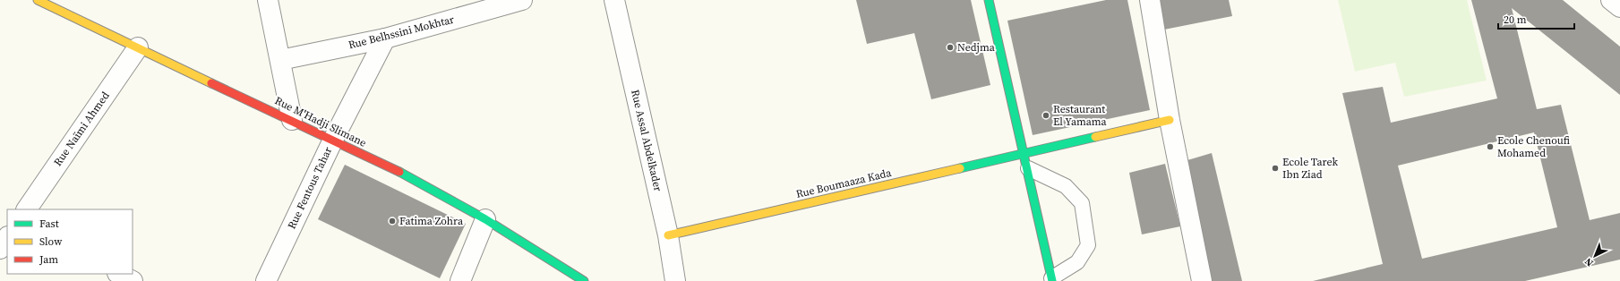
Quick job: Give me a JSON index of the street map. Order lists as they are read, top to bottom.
{
  "streets": {
    "street": [
      "Rue Belhssini Mokhtar",
      "Rue M'Hadji Slimane",
      "Rue Naïmi Ahmed",
      "Rue Assal Abdelkader",
      "Rue Boumaaza Kada",
      "Rue Fentous Tahar"
    ]
  },
  "crossings": [
    ["Rue Belhssini Mokhtar", "Rue Fentous Tahar"],
    ["Rue M'Hadji Slimane", "Rue Naïmi Ahmed"],
    ["Rue M'Hadji Slimane", "Rue Fentous Tahar"],
    ["Rue Assal Abdelkader", "Rue Boumaaza Kada"]
  ],
  "places": [
    "Nedjma",
    "Restaurant El Yamama",
    "Ecole Chenoufi Mohamed",
    "Ecole Tarek Ibn Ziad",
    "Fatima Zohra"
  ],
  "legend": ["Fast", "Slow", "Jam"],
  "scale_bar": "20 m",
  "north": "bottom left"
}
